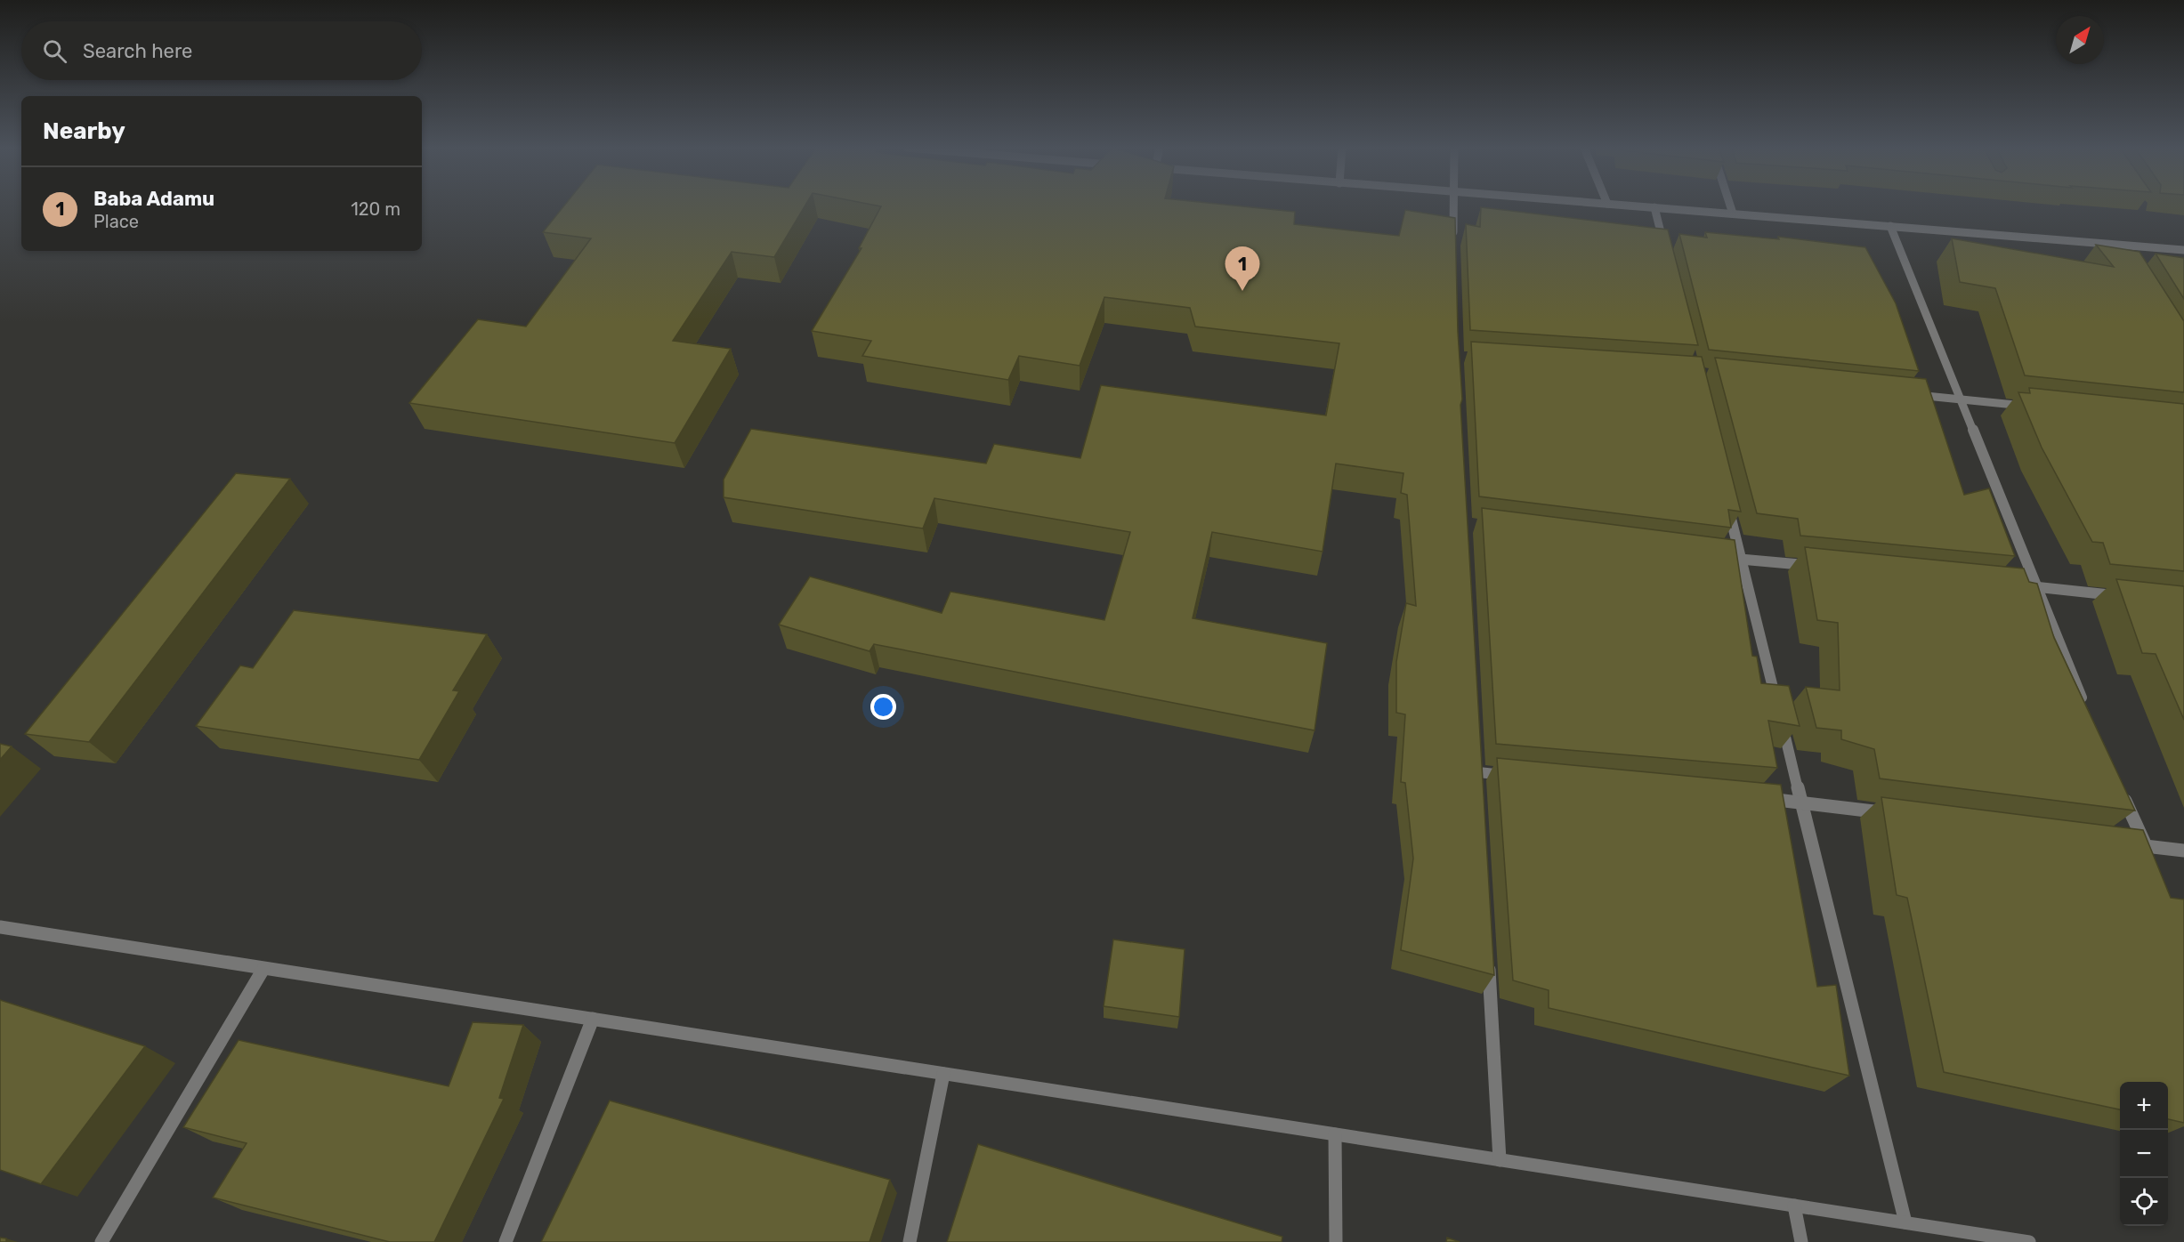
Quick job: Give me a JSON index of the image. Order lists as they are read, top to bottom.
{
  "north": "top right",
  "page": {
    "search": "Search here",
    "heading": "Nearby",
    "list": [
      {
        "mark": "1",
        "name": "Baba Adamu",
        "note": "Place",
        "value": "120 m"
      }
    ],
    "pins": "1",
    "map_buttons": ["+", "−"]
  }
}
